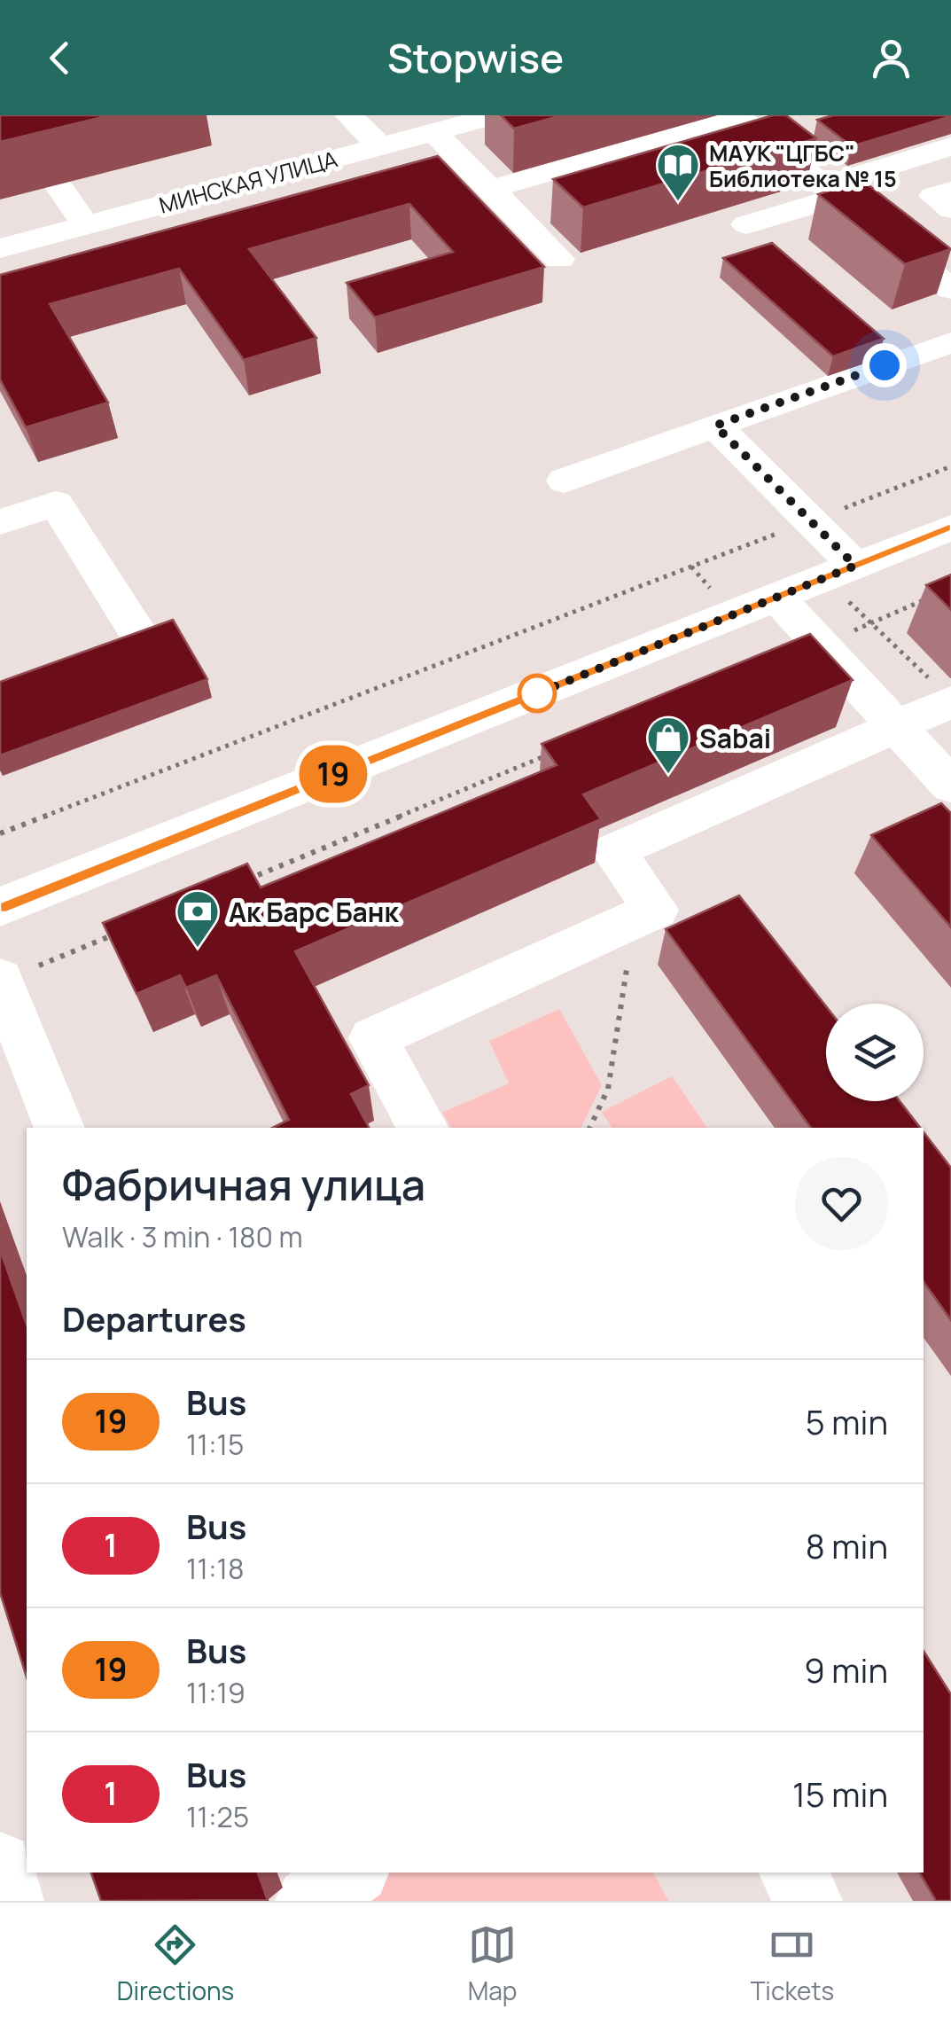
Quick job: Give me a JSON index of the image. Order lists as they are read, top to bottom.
{
  "streets": {
    "street": ["МИНСКАЯ УЛИЦА"]
  },
  "places": {
    "library": ["МАУК \"ЦГБС\" Библиотека № 15"],
    "shop": ["Sabai"],
    "bank": ["Ак Барс Банк"]
  },
  "lines": ["bus line 19"],
  "page": {
    "header": "Stopwise",
    "on_map": "19",
    "heading": [
      ["Фабричная улица", "Walk · 3 min · 180 m"],
      "Departures"
    ],
    "list": [
      {
        "mark": "19",
        "name": "Bus",
        "note": "11:15",
        "value": "5 min"
      },
      {
        "mark": "1",
        "name": "Bus",
        "note": "11:18",
        "value": "8 min"
      },
      {
        "mark": "19",
        "name": "Bus",
        "note": "11:19",
        "value": "9 min"
      },
      {
        "mark": "1",
        "name": "Bus",
        "note": "11:25",
        "value": "15 min"
      }
    ],
    "tabs": ["Directions", "Map", "Tickets"]
  }
}
